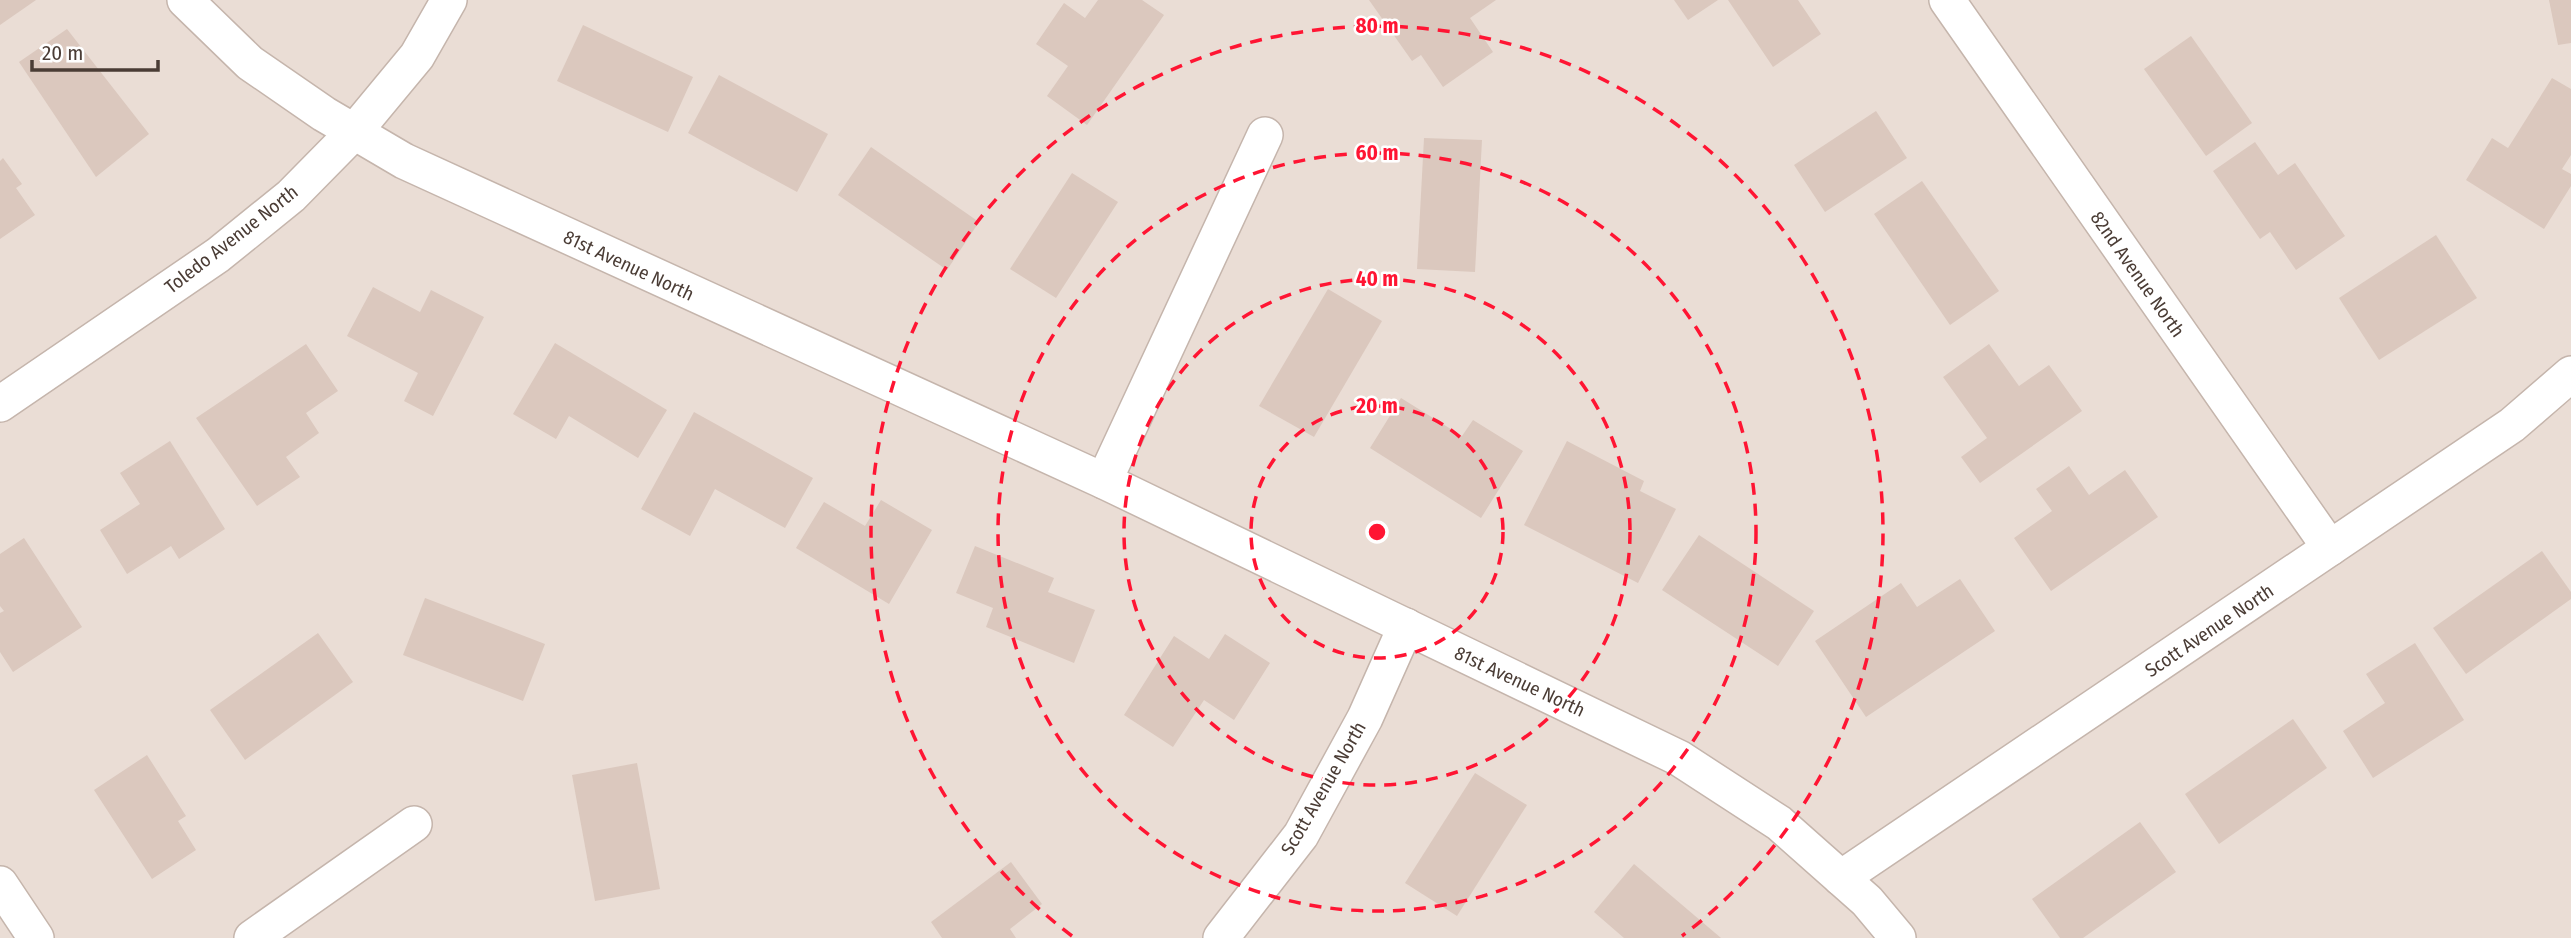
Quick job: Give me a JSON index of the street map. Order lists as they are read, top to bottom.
{
  "streets": {
    "street": [
      "Toledo Avenue North",
      "81st Avenue North",
      "82nd Avenue North",
      "Scott Avenue North"
    ]
  },
  "crossings": [
    ["Toledo Avenue North", "81st Avenue North"],
    ["81st Avenue North", "Scott Avenue North"],
    ["82nd Avenue North", "Scott Avenue North"]
  ],
  "scale_bar": "20 m",
  "rings": [
    "80 m",
    "60 m",
    "40 m",
    "20 m"
  ]
}
